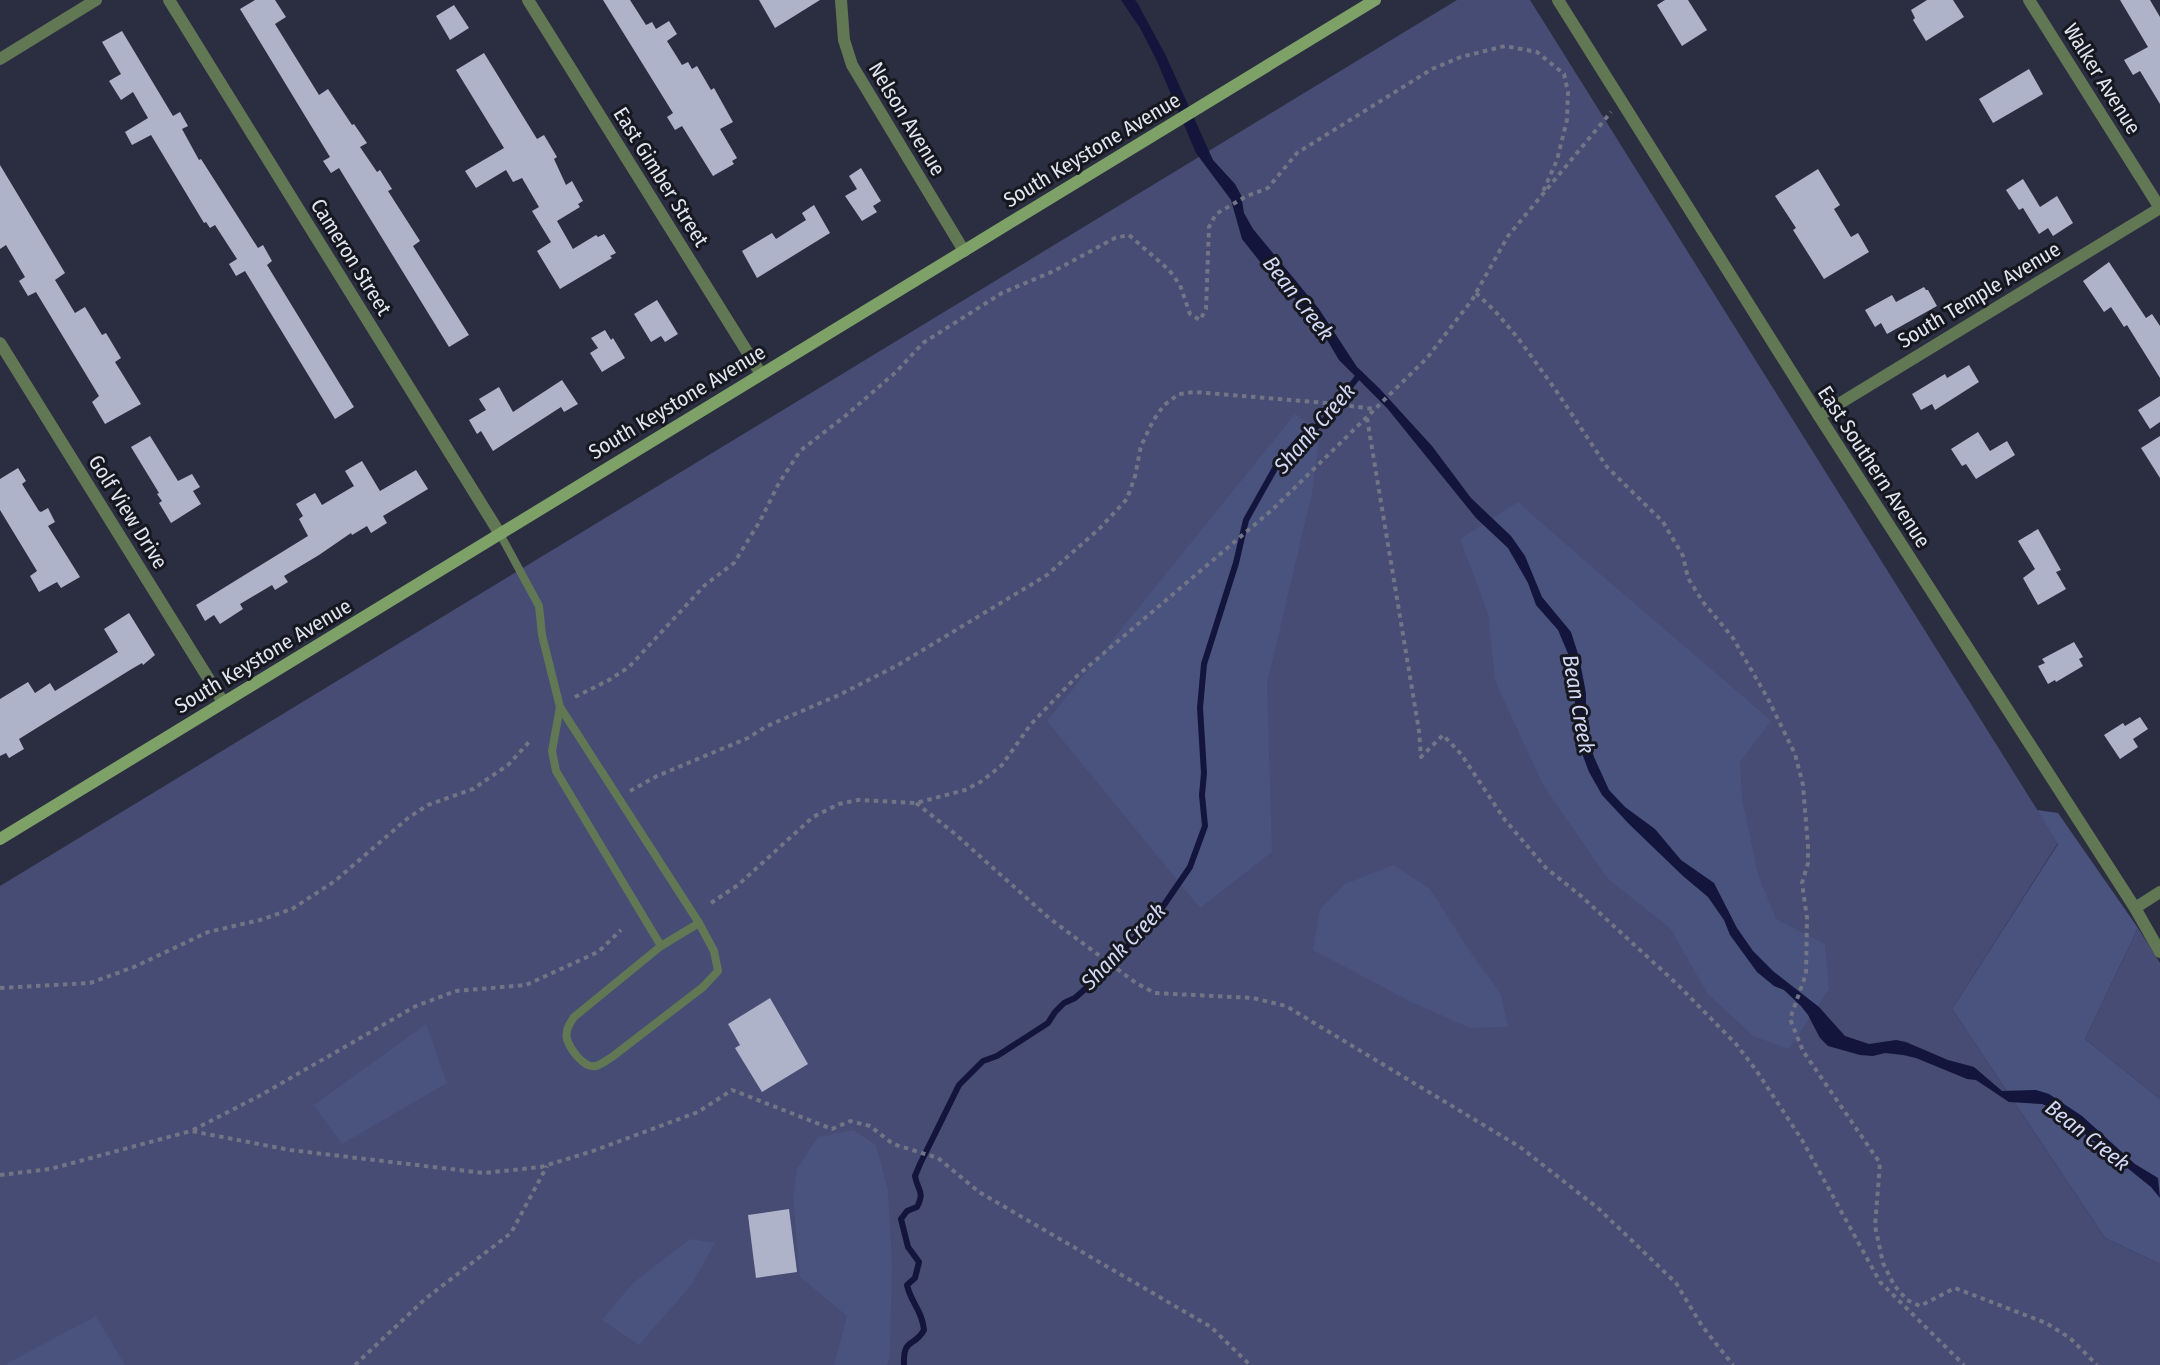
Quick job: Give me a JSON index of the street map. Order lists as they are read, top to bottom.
{
  "streets": {
    "main road": ["South Keystone Avenue"],
    "street": [
      "Walker Avenue",
      "Nelson Avenue",
      "East Gimber Street",
      "Cameron Street",
      "South Temple Avenue",
      "East Southern Avenue",
      "Golf View Drive"
    ]
  },
  "crossings": [
    ["Walker Avenue", "South Temple Avenue"],
    ["Nelson Avenue", "South Keystone Avenue"],
    ["South Keystone Avenue", "East Gimber Street"],
    ["South Keystone Avenue", "Cameron Street"],
    ["South Keystone Avenue", "Golf View Drive"],
    ["South Temple Avenue", "East Southern Avenue"]
  ],
  "water": ["Bean Creek", "Shank Creek"]
}
